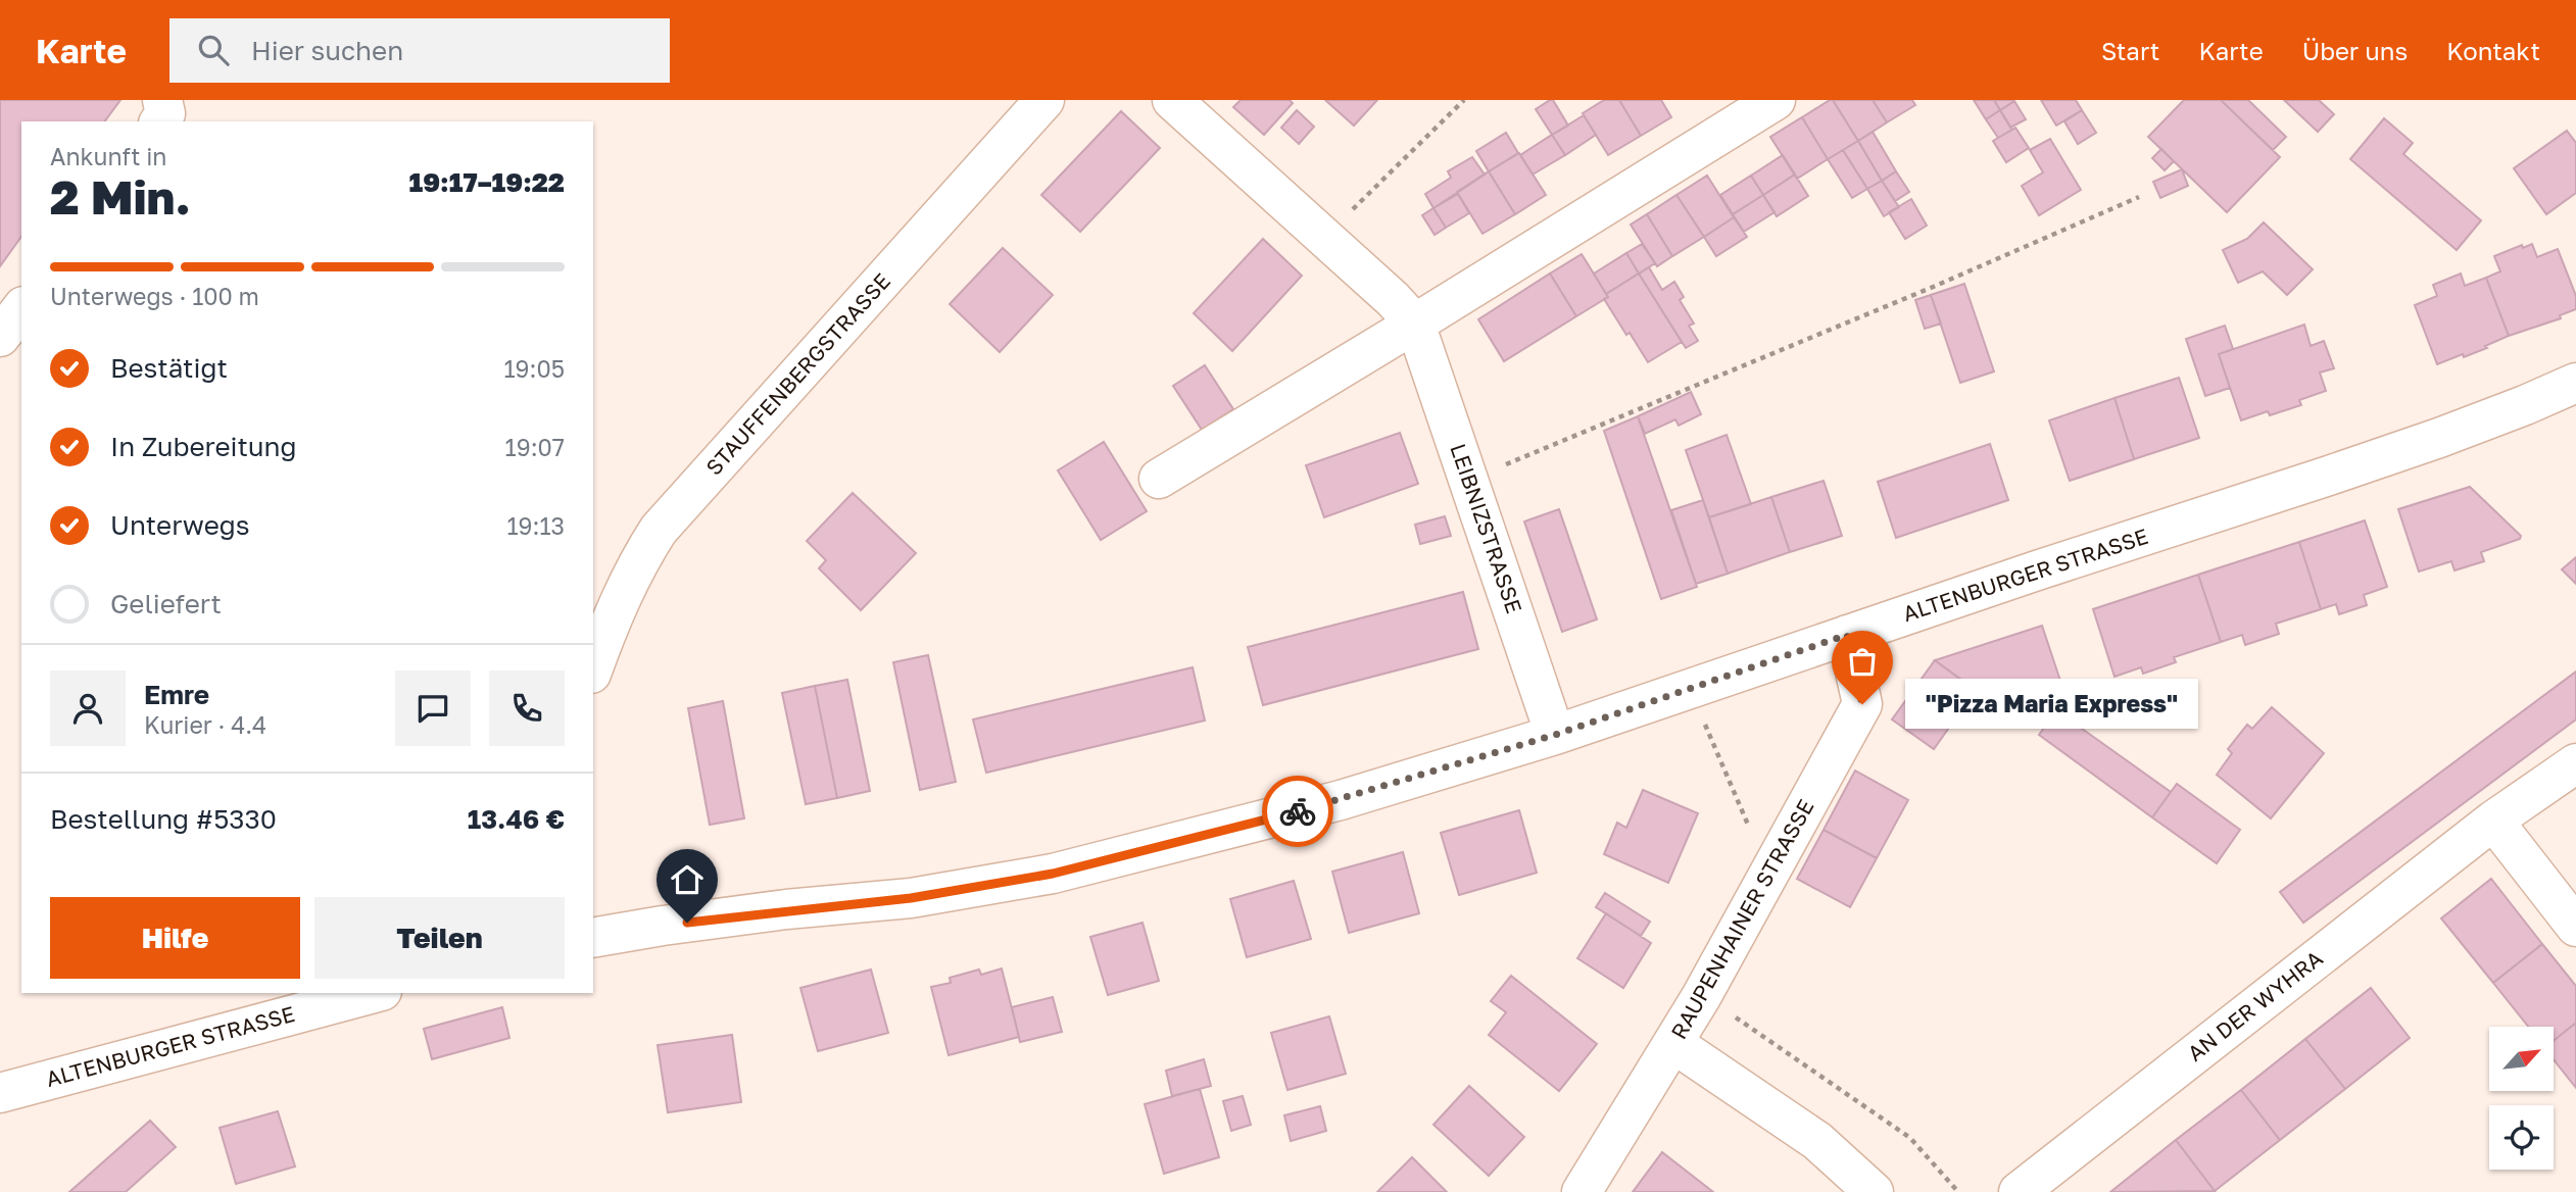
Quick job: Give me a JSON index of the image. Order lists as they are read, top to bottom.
{
  "streets": {
    "street": [
      "STAUFFENBERGSTRASSE",
      "LEIBNIZSTRASSE",
      "ALTENBURGER STRASSE",
      "RAUPENHAINER STRASSE",
      "AN DER WYHRA"
    ]
  },
  "crossings": [
    ["LEIBNIZSTRASSE", "ALTENBURGER STRASSE"],
    ["ALTENBURGER STRASSE", "RAUPENHAINER STRASSE"]
  ],
  "places": ["\"Pizza Maria Express\""],
  "north": "top right",
  "page": {
    "header": "Karte",
    "search": "Hier suchen",
    "nav": [
      "Start",
      "Karte",
      "Über uns",
      "Kontakt"
    ],
    "heading": ["2 Min.", "Ankunft in", "19:17–19:22"],
    "panel": [
      "Emre",
      "Kurier · 4.4",
      "Bestellung #5330",
      "13.46 €"
    ],
    "bar": "Unterwegs · 100 m",
    "list": [
      ["Bestätigt", "19:05"],
      ["In Zubereitung", "19:07"],
      ["Unterwegs", "19:13"],
      "Geliefert"
    ],
    "bubble": "\"Pizza Maria Express\"",
    "buttons": ["Hilfe", "Teilen"]
  }
}
